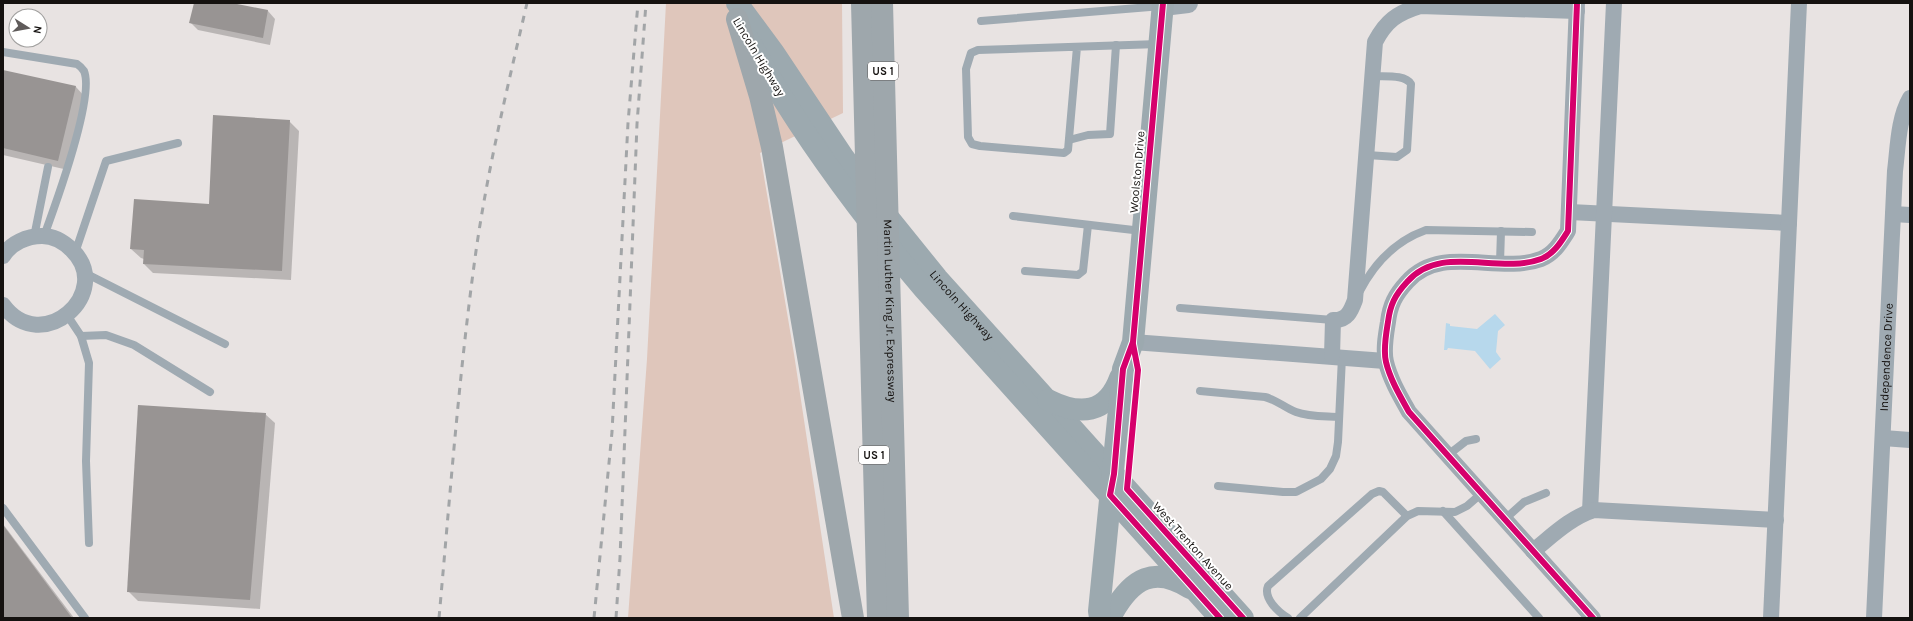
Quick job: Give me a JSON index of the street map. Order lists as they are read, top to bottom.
{
  "streets": {
    "highway": ["US 1", "Martin Luther King Jr. Expressway"],
    "main road": ["Lincoln Highway", "Woolston Drive", "West Trenton Avenue"],
    "street": ["Independence Drive"]
  },
  "crossings": [
    ["Lincoln Highway", "Woolston Drive"],
    ["Lincoln Highway", "West Trenton Avenue"],
    ["Woolston Drive", "West Trenton Avenue"]
  ],
  "north": "right"
}
